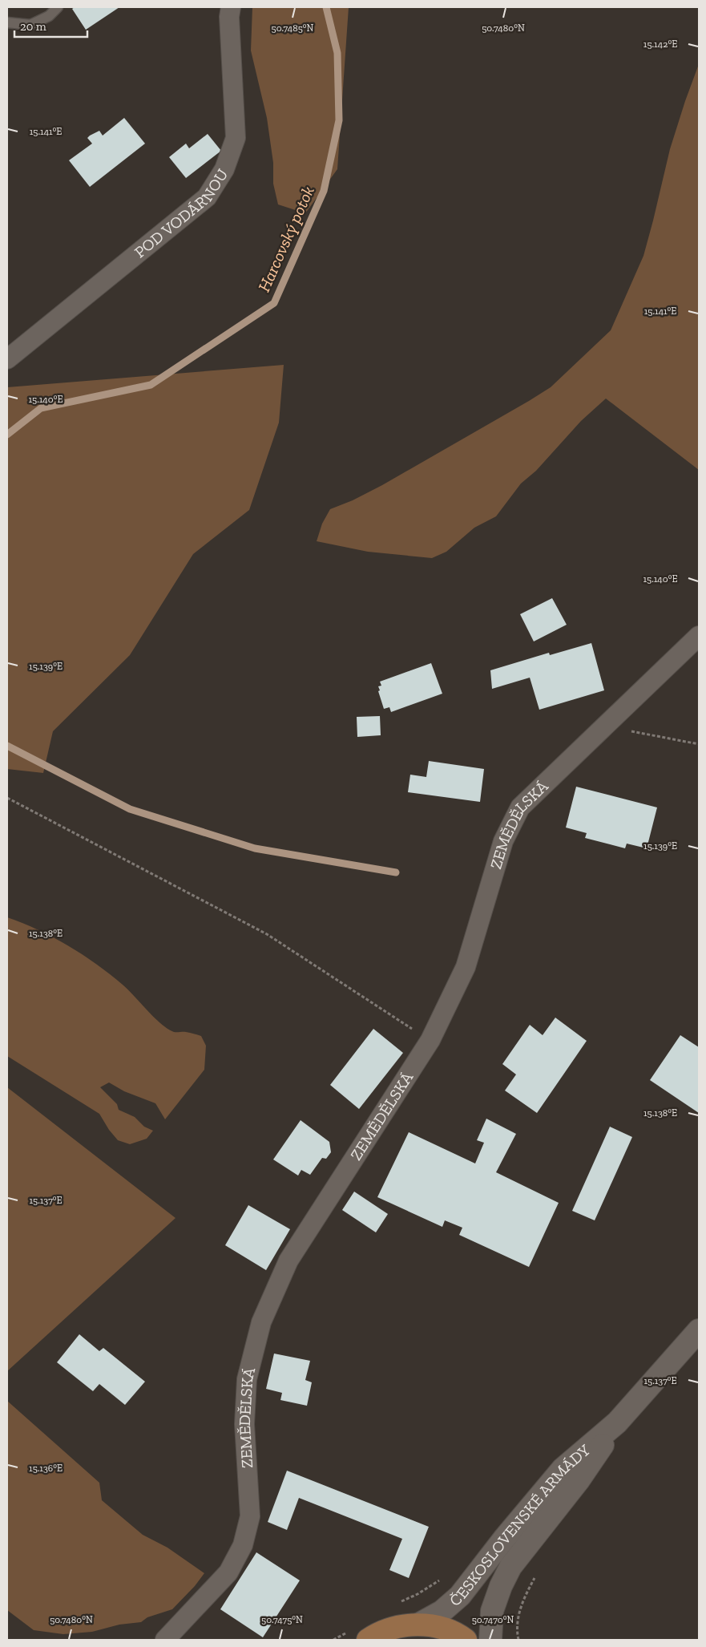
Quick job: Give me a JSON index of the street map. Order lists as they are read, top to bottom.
{
  "streets": {
    "main road": ["ČESKOSLOVENSKÉ ARMÁDY"],
    "street": ["POD VODÁRNOU", "ZEMĚDĚLSKÁ"]
  },
  "water": ["Harcovský potok"],
  "scale_bar": "20 m",
  "coordinates": [
    "50.7480°N",
    "50.7485°N",
    "15.142°E",
    "15.141°E",
    "15.140°E",
    "15.139°E",
    "15.138°E",
    "15.137°E",
    "15.136°E",
    "50.7475°N",
    "50.7470°N"
  ]
}
